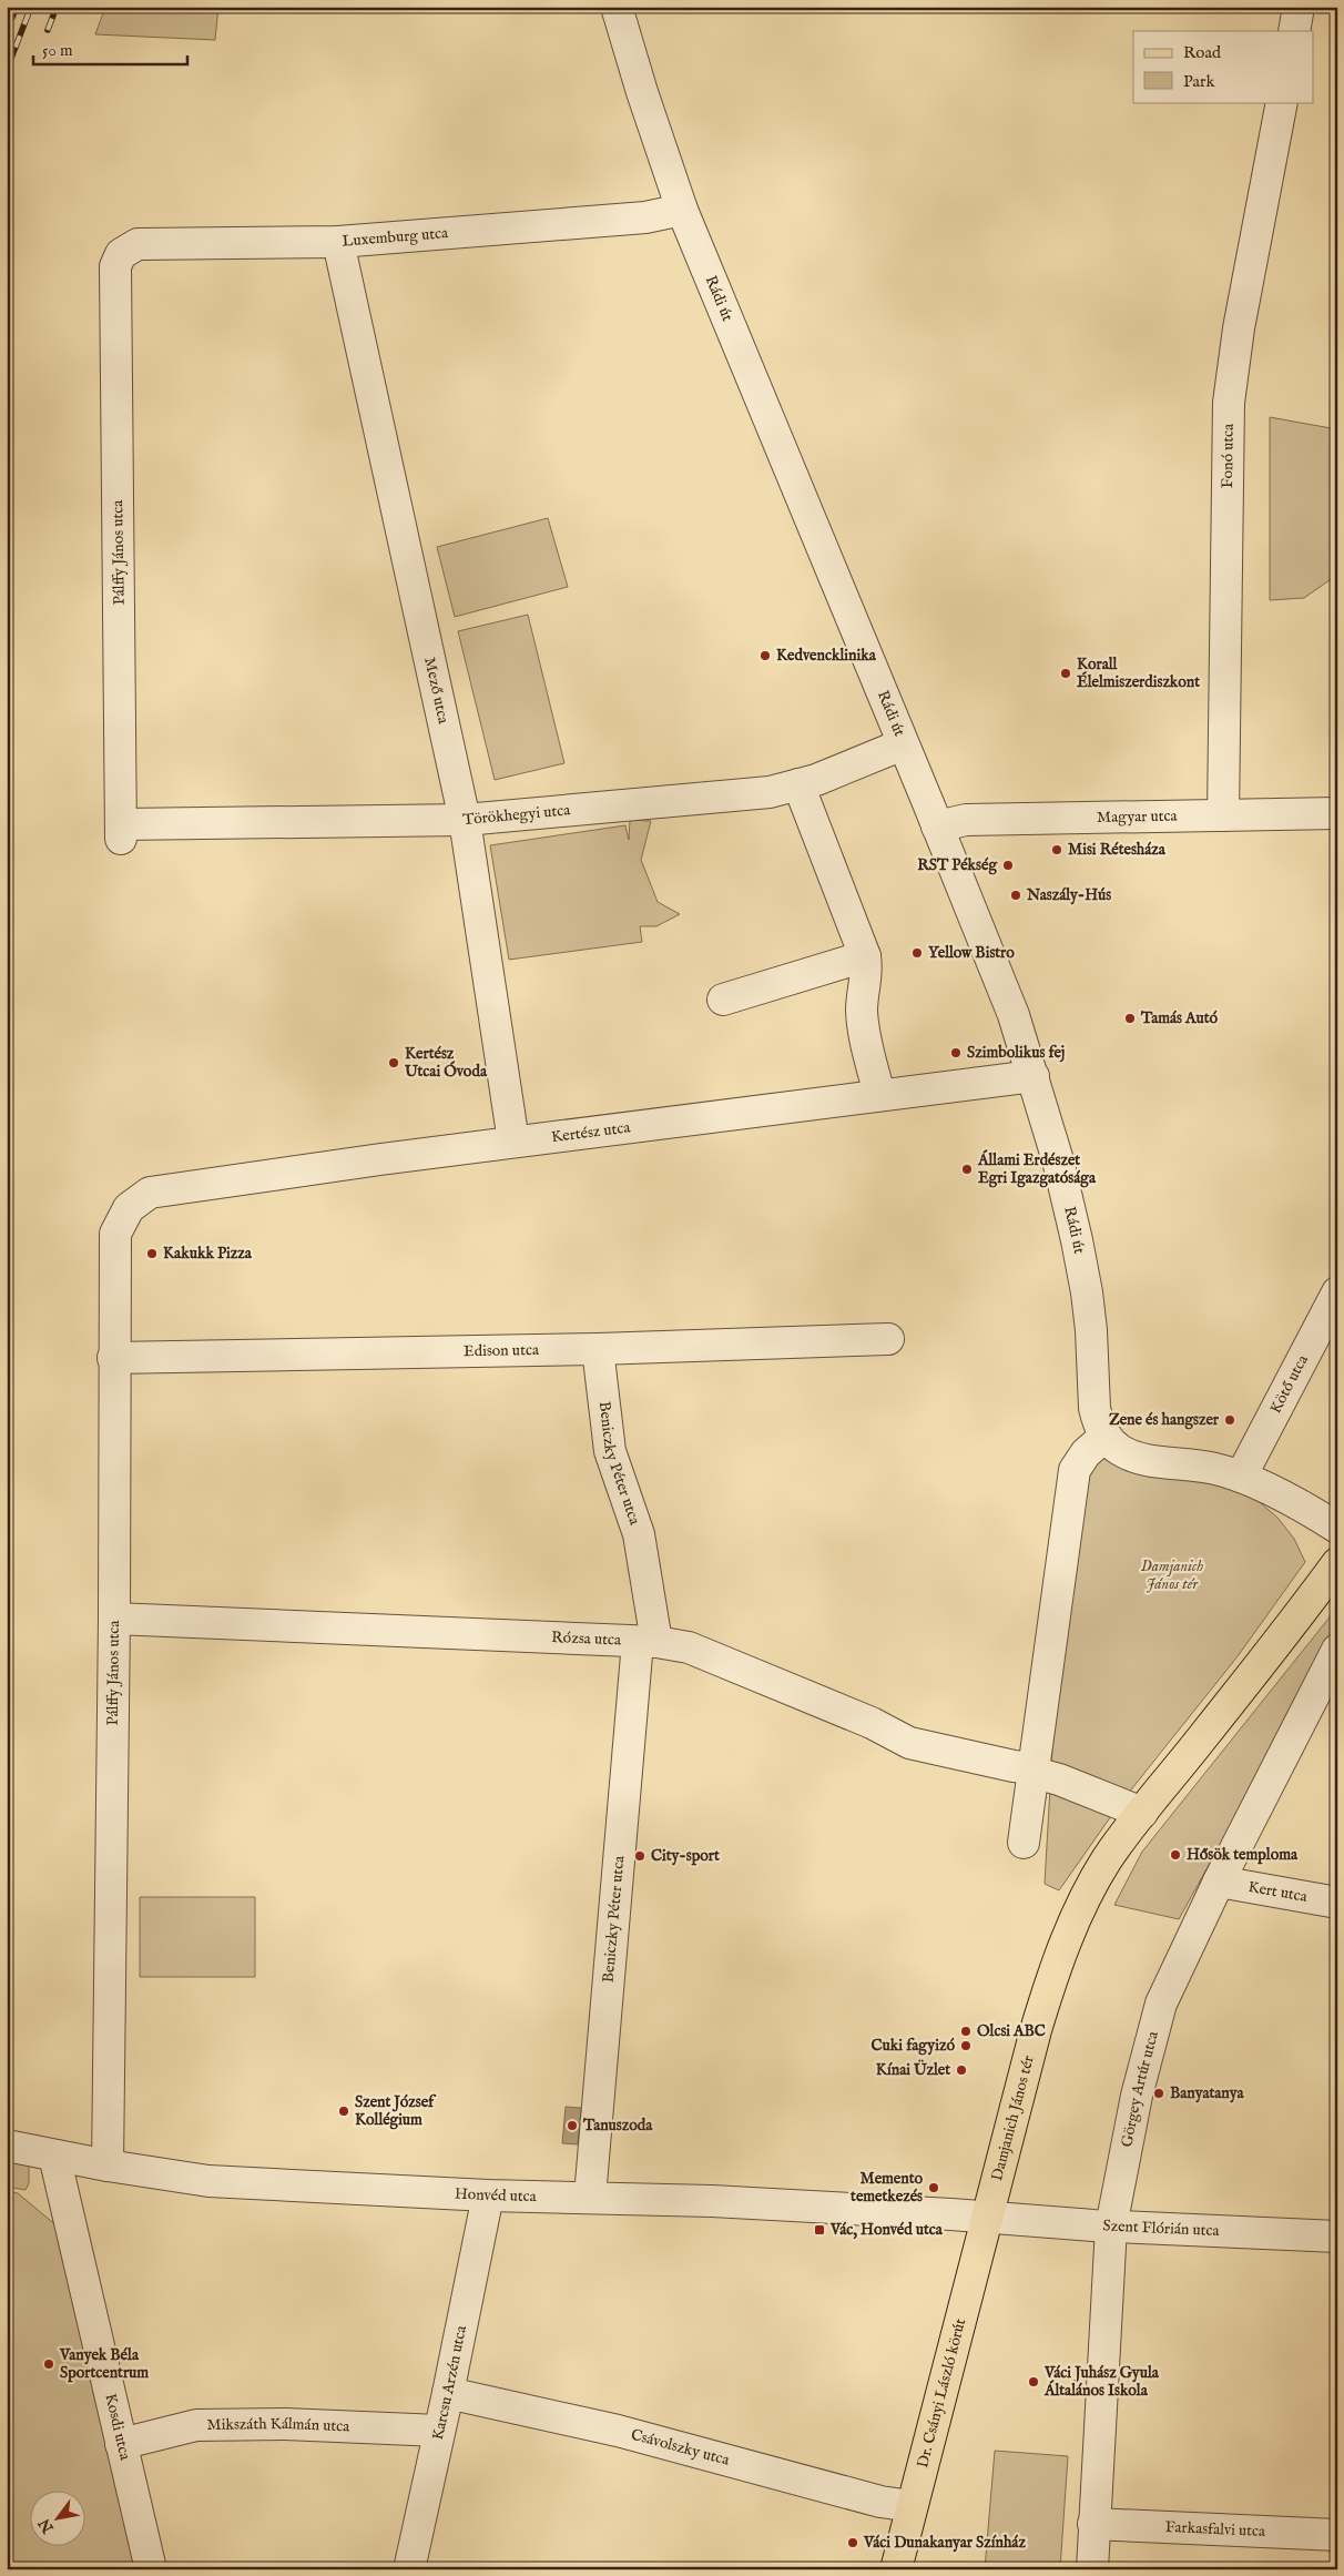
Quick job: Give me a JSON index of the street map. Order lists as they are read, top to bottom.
{
  "streets": {
    "main road": ["Damjanich János tér", "Dr. Csányi László körút"],
    "street": [
      "Luxemburg utca",
      "Rádi út",
      "Fonó utca",
      "Pálffy János utca",
      "Mező utca",
      "Törökhegyi utca",
      "Magyar utca",
      "Kertész utca",
      "Edison utca",
      "Kötő utca",
      "Beniczky Péter utca",
      "Rózsa utca",
      "Kert utca",
      "Görgey Artúr utca",
      "Honvéd utca",
      "Szent Flórián utca",
      "Karcsu Arzén utca",
      "Mikszáth Kálmán utca",
      "Kosdi utca",
      "Csávolszky utca",
      "Farkasfalvi utca"
    ]
  },
  "crossings": [
    ["Luxemburg utca", "Rádi út"],
    ["Luxemburg utca", "Pálffy János utca"],
    ["Luxemburg utca", "Mező utca"],
    ["Rádi út", "Törökhegyi utca"],
    ["Rádi út", "Magyar utca"],
    ["Rádi út", "Kertész utca"],
    ["Fonó utca", "Magyar utca"],
    ["Pálffy János utca", "Törökhegyi utca"],
    ["Pálffy János utca", "Kertész utca"],
    ["Pálffy János utca", "Edison utca"],
    ["Pálffy János utca", "Rózsa utca"],
    ["Pálffy János utca", "Honvéd utca"],
    ["Mező utca", "Törökhegyi utca"],
    ["Mező utca", "Kertész utca"],
    ["Edison utca", "Beniczky Péter utca"],
    ["Beniczky Péter utca", "Rózsa utca"],
    ["Beniczky Péter utca", "Honvéd utca"],
    ["Kert utca", "Görgey Artúr utca"],
    ["Görgey Artúr utca", "Szent Flórián utca"],
    ["Görgey Artúr utca", "Farkasfalvi utca"],
    ["Damjanich János tér", "Honvéd utca"],
    ["Damjanich János tér", "Szent Flórián utca"],
    ["Damjanich János tér", "Dr. Csányi László körút"],
    ["Honvéd utca", "Szent Flórián utca"],
    ["Honvéd utca", "Karcsu Arzén utca"],
    ["Honvéd utca", "Dr. Csányi László körút"],
    ["Honvéd utca", "Kosdi utca"],
    ["Szent Flórián utca", "Dr. Csányi László körút"],
    ["Karcsu Arzén utca", "Mikszáth Kálmán utca"],
    ["Karcsu Arzén utca", "Csávolszky utca"],
    ["Dr. Csányi László körút", "Csávolszky utca"],
    ["Mikszáth Kálmán utca", "Kosdi utca"]
  ],
  "parks": ["Damjanich János tér"],
  "places": {
    "other": [
      "Kedvencklinika",
      "Korall Élelmiszerdiszkont",
      "Misi Rétesháza",
      "RST Pékség",
      "Naszály-Hús",
      "Yellow Bistro",
      "Tamás Autó",
      "Szimbolikus fej",
      "Kertész Utcai Óvoda",
      "Állami Erdészet Egri Igazgatósága",
      "Kakukk Pizza",
      "Zene és hangszer",
      "Hősök temploma",
      "City-sport",
      "Olcsi ABC",
      "Cuki fagyizó",
      "Kínai Üzlet",
      "Banyatanya",
      "Szent József Kollégium",
      "Tanuszoda",
      "Memento temetkezés",
      "Vanyek Béla Sportcentrum",
      "Váci Juhász Gyula Általános Iskola",
      "Váci Dunakanyar Színház"
    ],
    "transit": ["Vác, Honvéd utca"]
  },
  "legend": ["Road", "Park"],
  "scale_bar": "50 m",
  "north": "bottom left"
}
